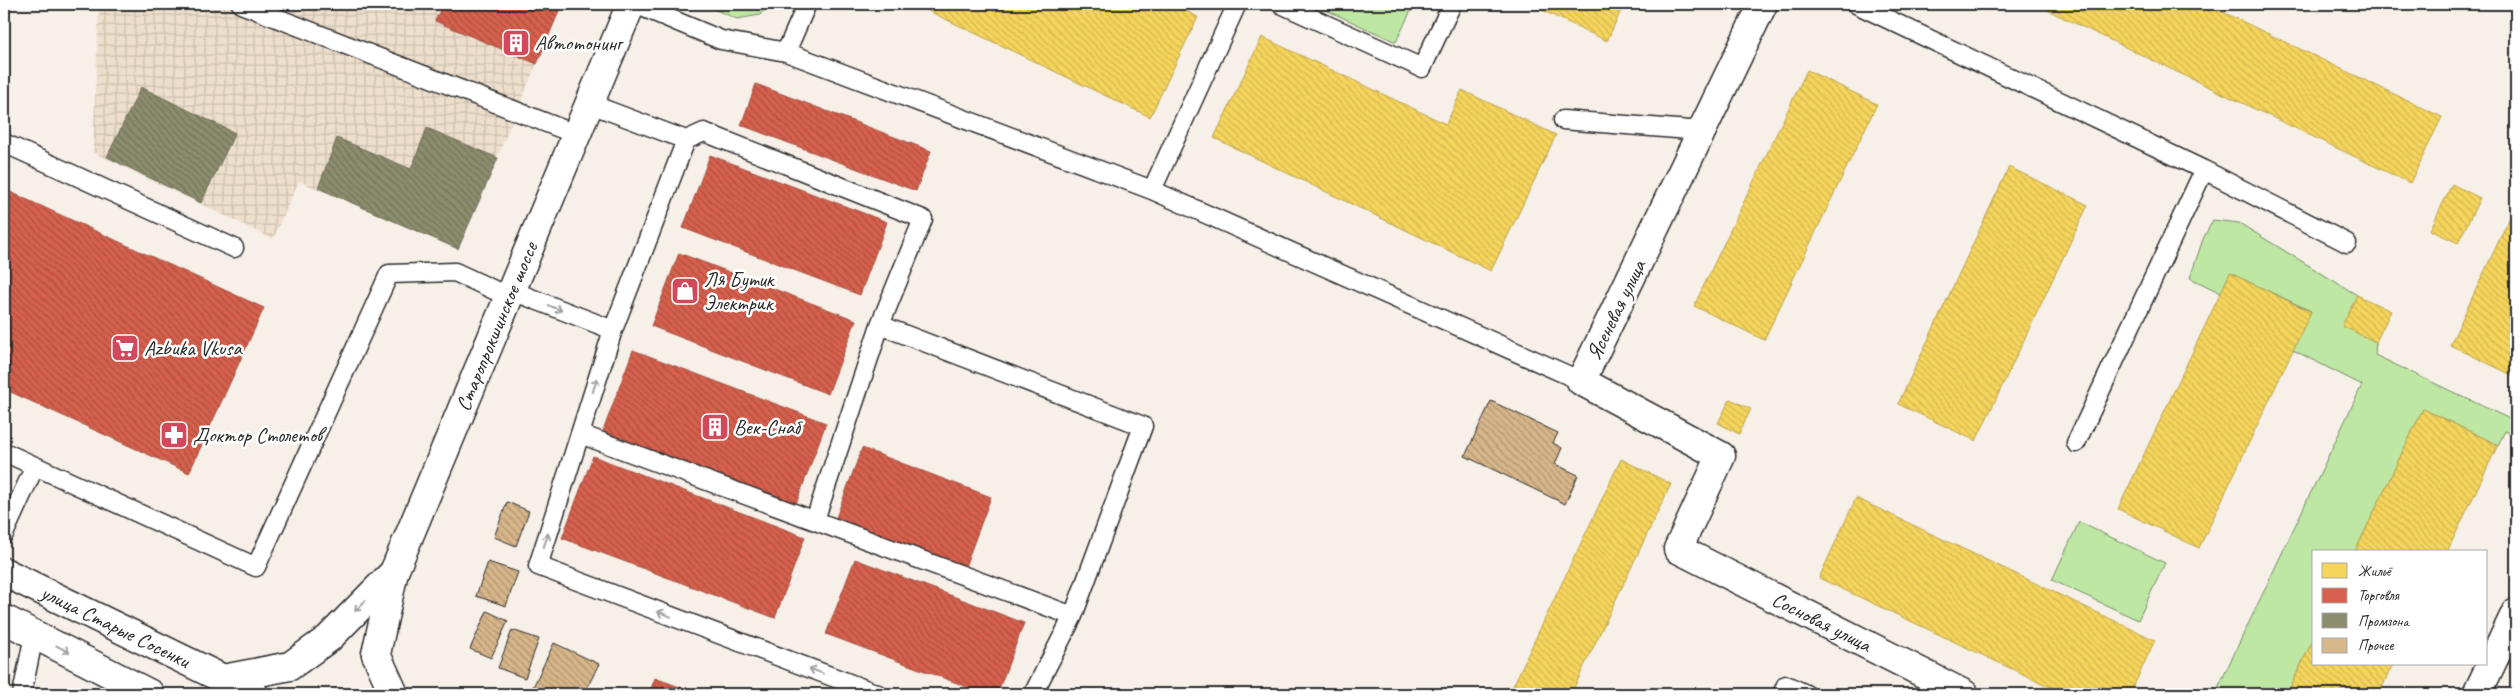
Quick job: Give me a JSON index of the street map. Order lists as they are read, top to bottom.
{
  "streets": {
    "street": [
      "Ясеневая улица",
      "Старопрокшинское шоссе",
      "Сосновая улица",
      "улица Старые Сосенки"
    ]
  },
  "crossings": [
    ["Ясеневая улица", "Сосновая улица"]
  ],
  "places": {
    "building": ["Автотонинг", "Век-Снаб"],
    "shop": ["Ля Бутик Электрик"],
    "supermarket": ["Azbuka Vkusa"],
    "pharmacy": ["Доктор Столетов"]
  },
  "legend": [
    "Жильё",
    "Торговля",
    "Промзона",
    "Прочее"
  ]
}
